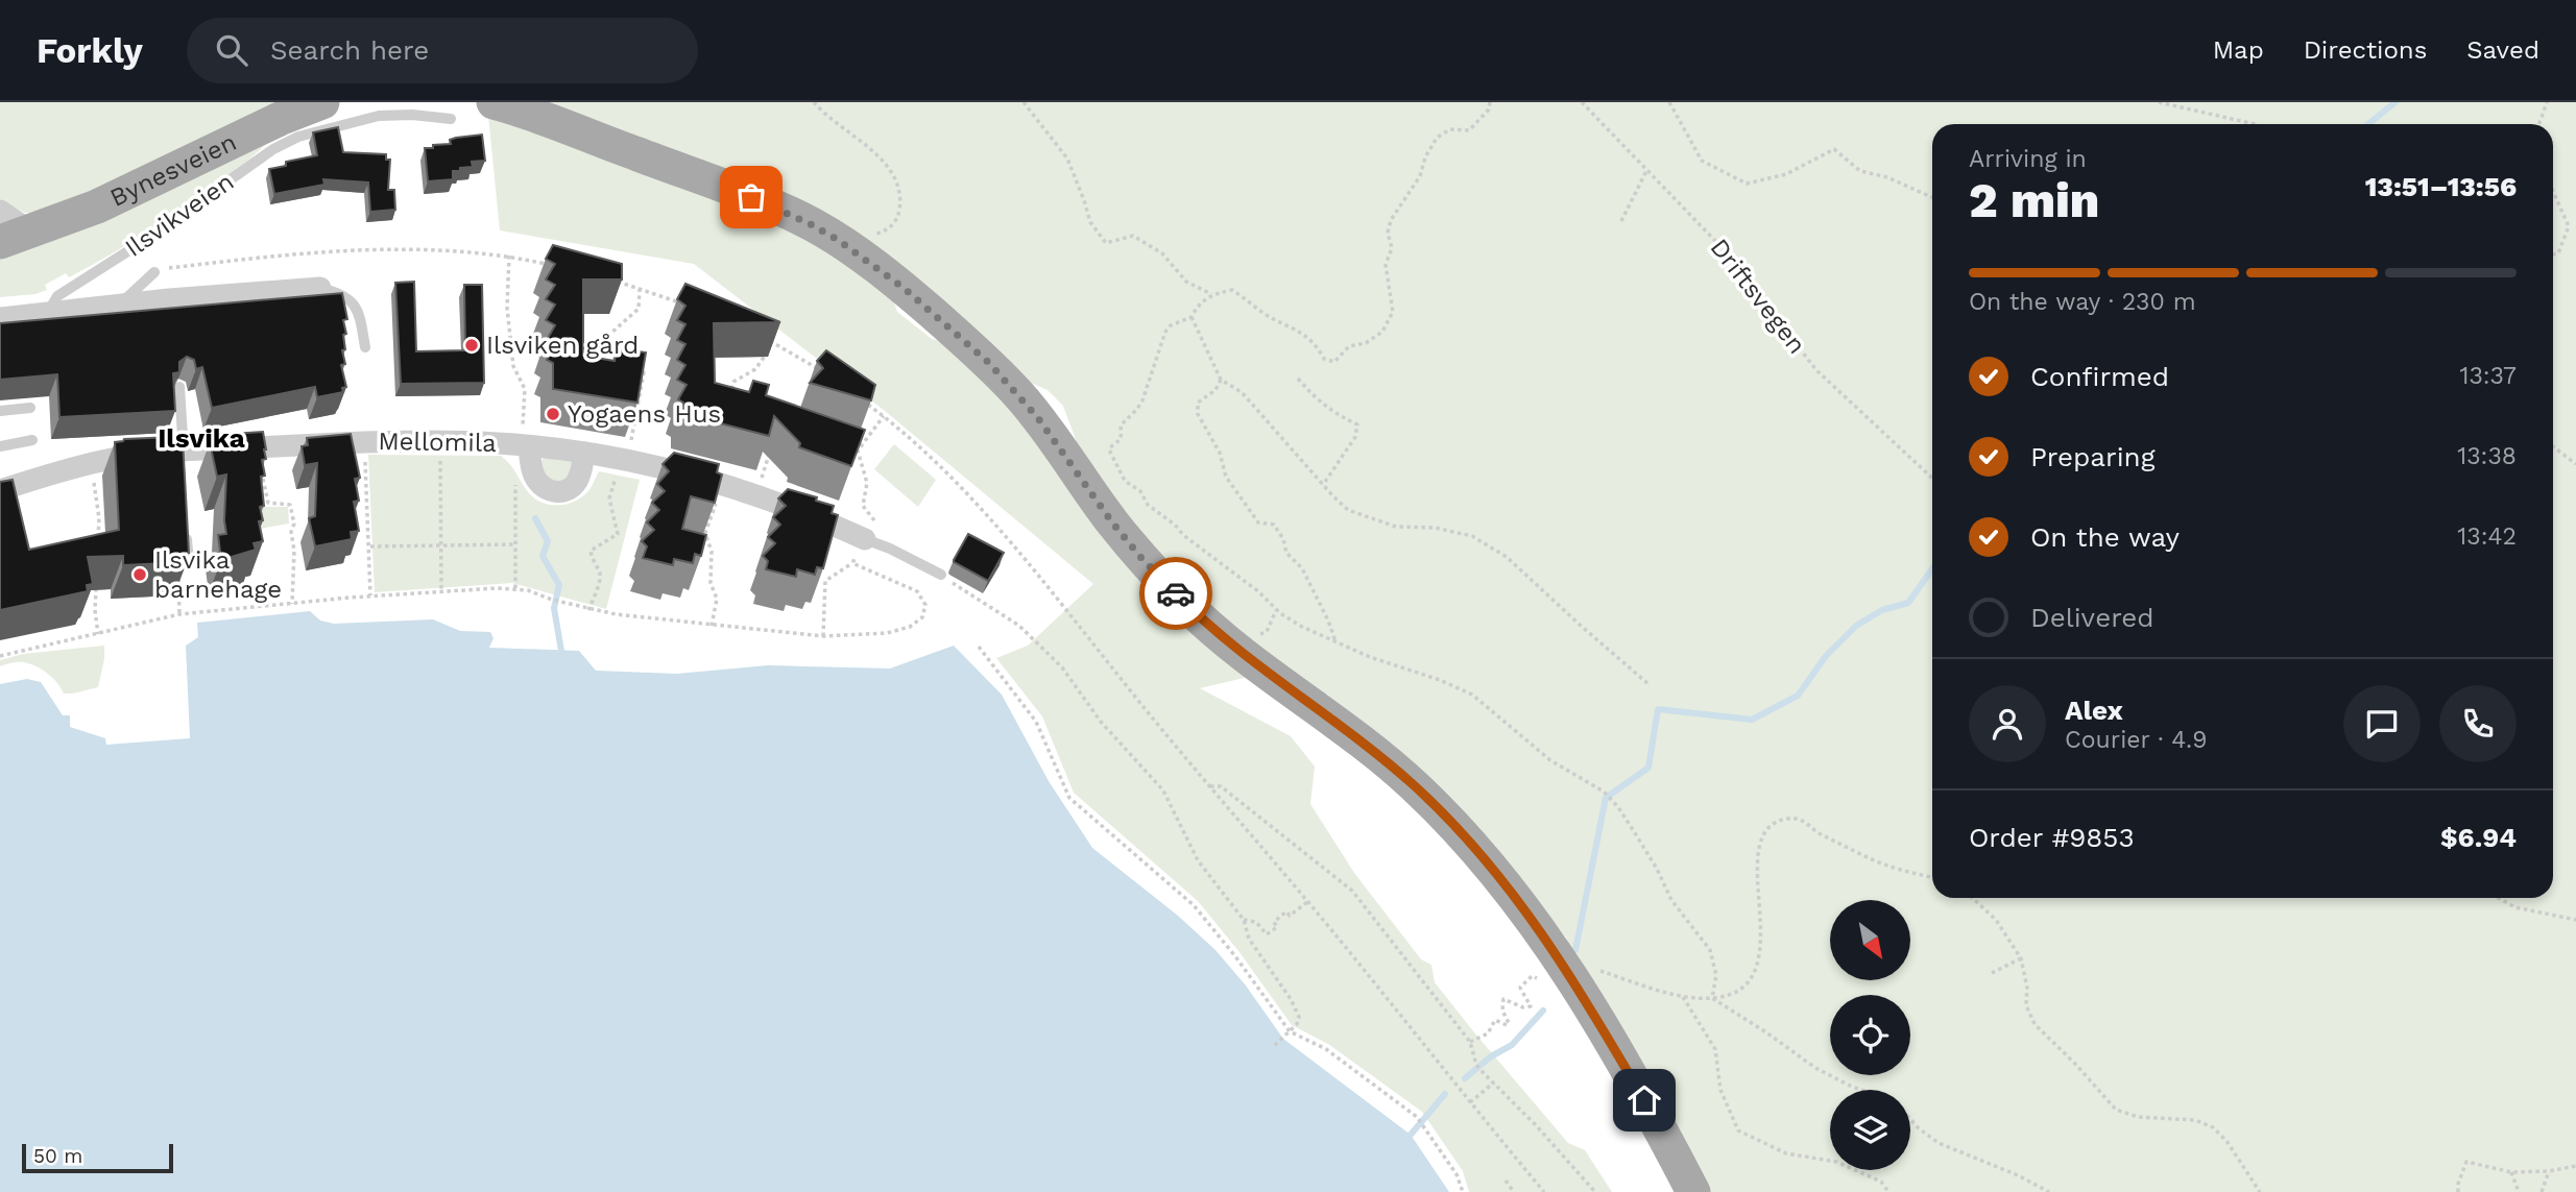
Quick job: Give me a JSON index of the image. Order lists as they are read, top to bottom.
{
  "streets": {
    "main road": ["Bynesveien"],
    "street": ["Mellomila"],
    "lane": ["Ilsvikveien"],
    "path": ["Driftsvegen"]
  },
  "districts": ["Ilsvika"],
  "places": ["Ilsviken gård", "Yogaens Hus", "Ilsvika barnehage"],
  "scale_bar": "50 m",
  "north": "bottom right",
  "page": {
    "header": "Forkly",
    "search": "Search here",
    "nav": ["Map", "Directions", "Saved"],
    "heading": ["2 min", "Arriving in", "13:51–13:56"],
    "panel": [
      "Alex",
      "Courier · 4.9",
      "Order #9853",
      "$6.94"
    ],
    "bar": "On the way · 230 m",
    "list": [
      ["Confirmed", "13:37"],
      ["Preparing", "13:38"],
      ["On the way", "13:42"],
      "Delivered"
    ],
    "scale": "50 m"
  }
}
